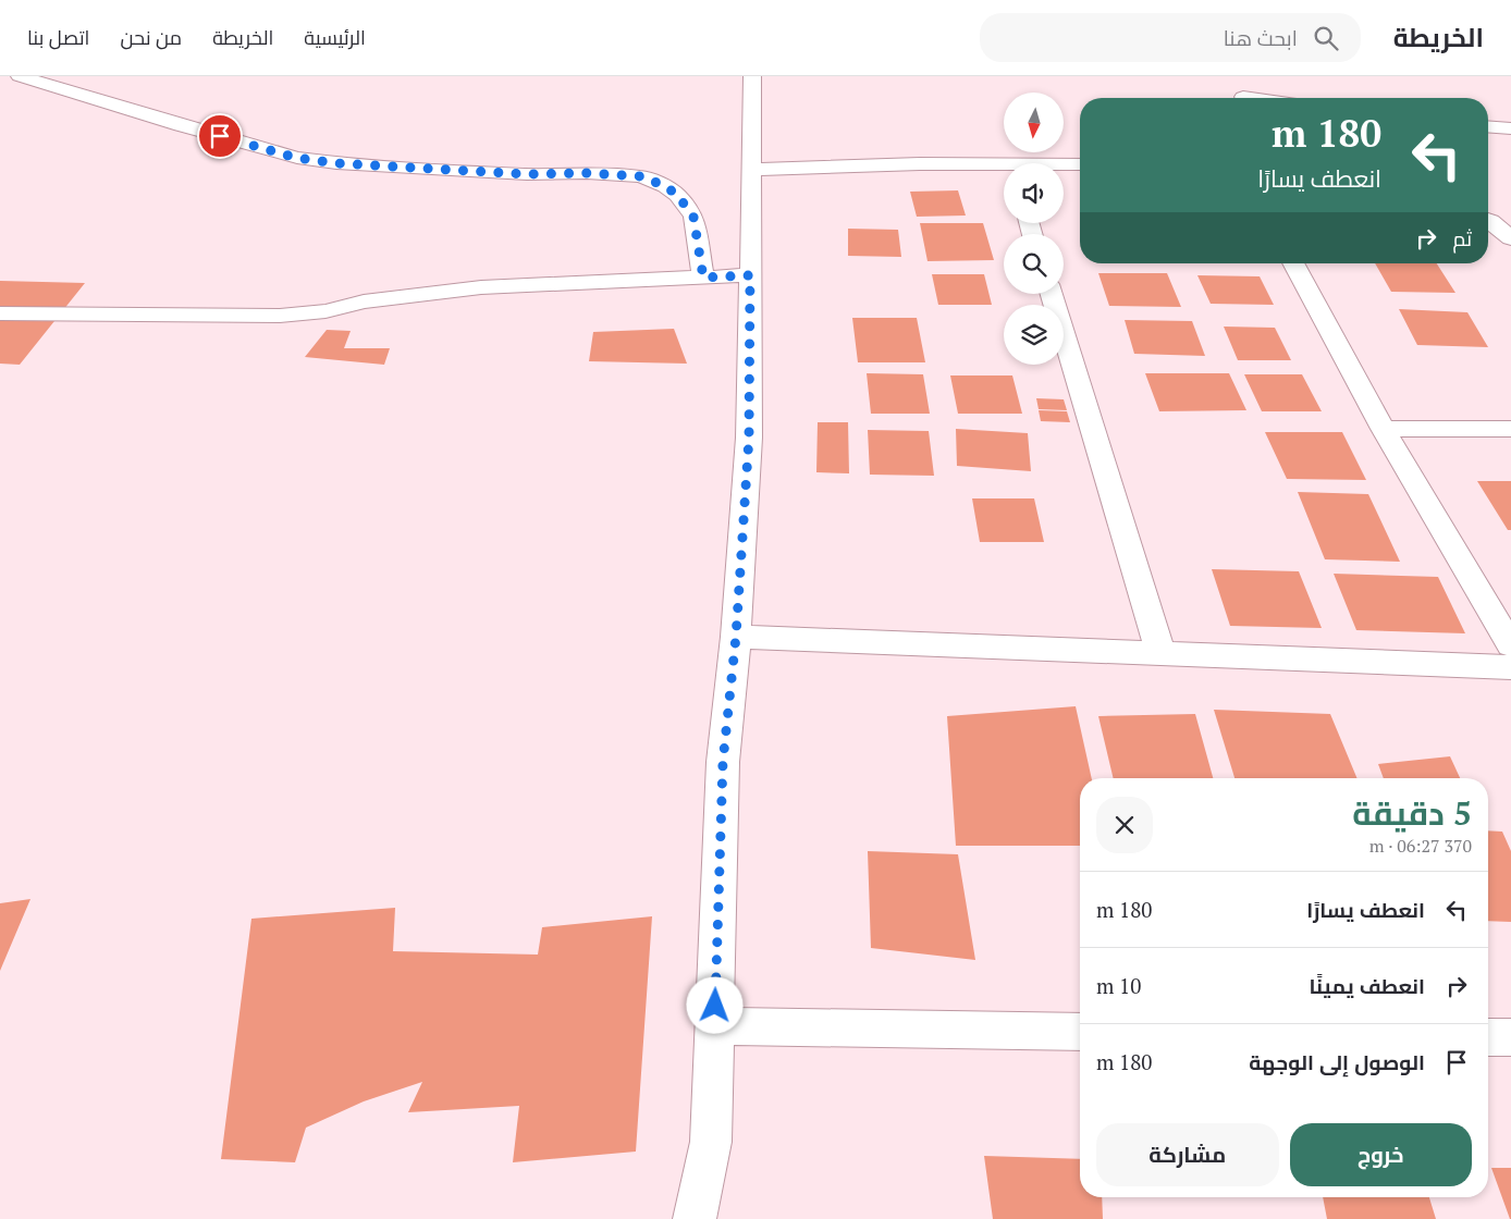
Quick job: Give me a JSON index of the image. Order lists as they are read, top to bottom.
{
  "north": "bottom",
  "page": {
    "header": "الخريطة",
    "search": "ابحث هنا",
    "nav": [
      "الرئيسية",
      "الخريطة",
      "من نحن",
      "اتصل بنا"
    ],
    "turn": ["180 m", "انعطف يسارًا"],
    "then": "ثم",
    "heading": ["5 دقيقة", "370 m · 06:27"],
    "list": [
      {
        "name": "انعطف يسارًا",
        "value": "180 m"
      },
      {
        "name": "انعطف يمينًا",
        "value": "10 m"
      },
      {
        "name": "الوصول إلى الوجهة",
        "value": "180 m"
      }
    ],
    "buttons": ["خروج", "مشاركة"]
  }
}
